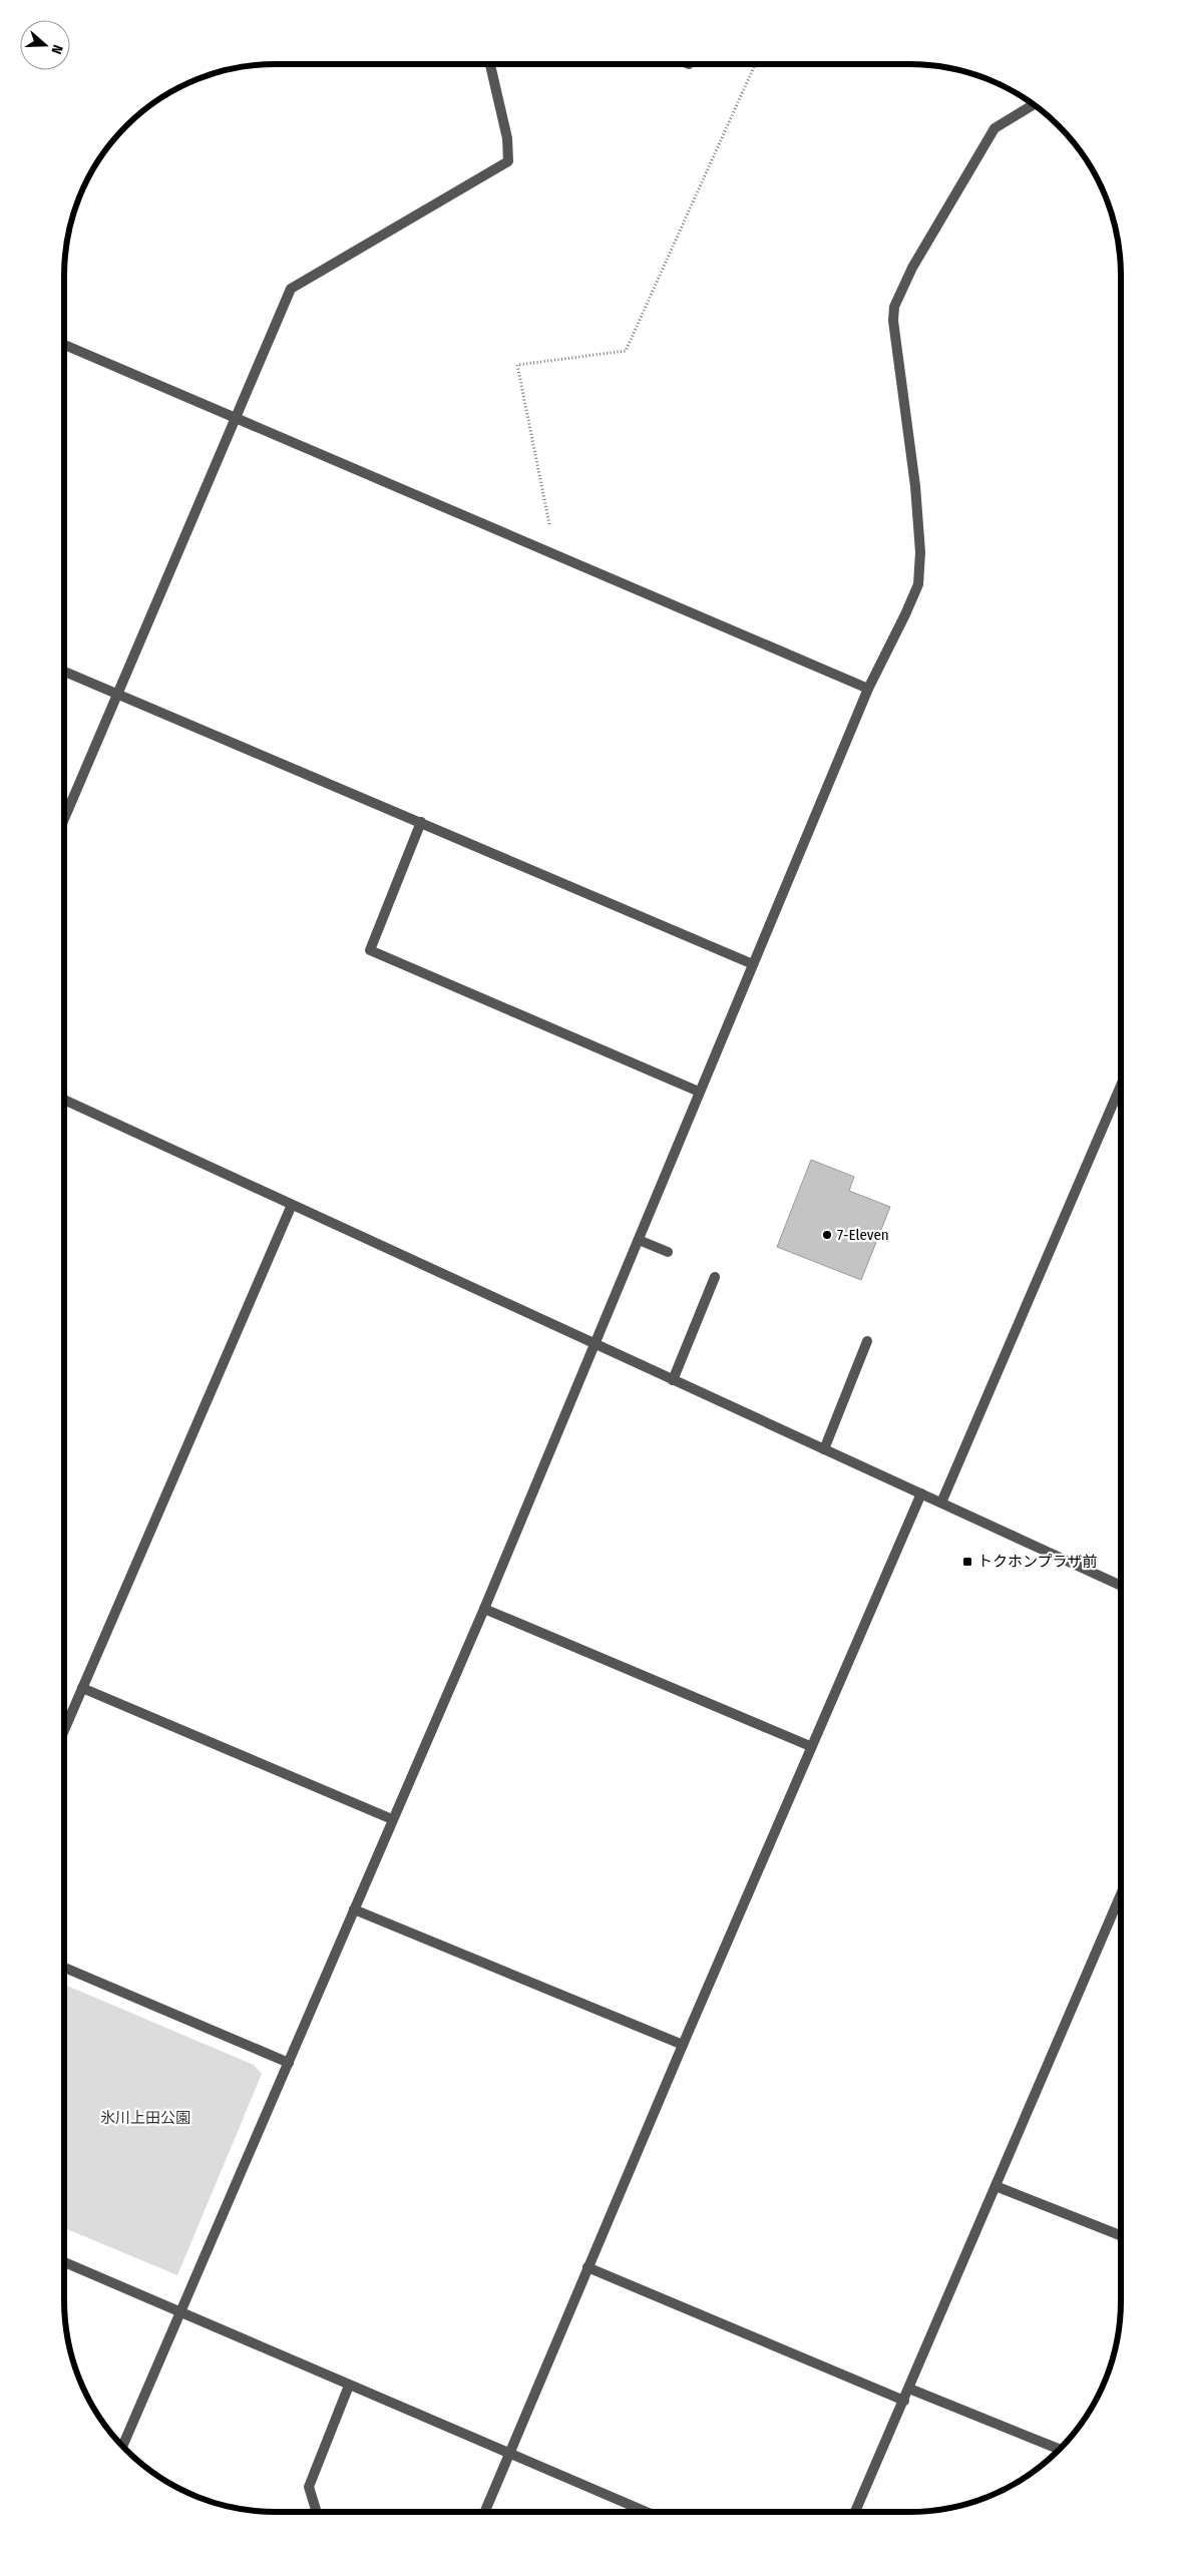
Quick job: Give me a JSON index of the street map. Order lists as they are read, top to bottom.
{
  "parks": ["氷川上田公園"],
  "places": {
    "other": ["7-Eleven"],
    "transit": ["トクホンプラザ前"]
  },
  "north": "right"
}
